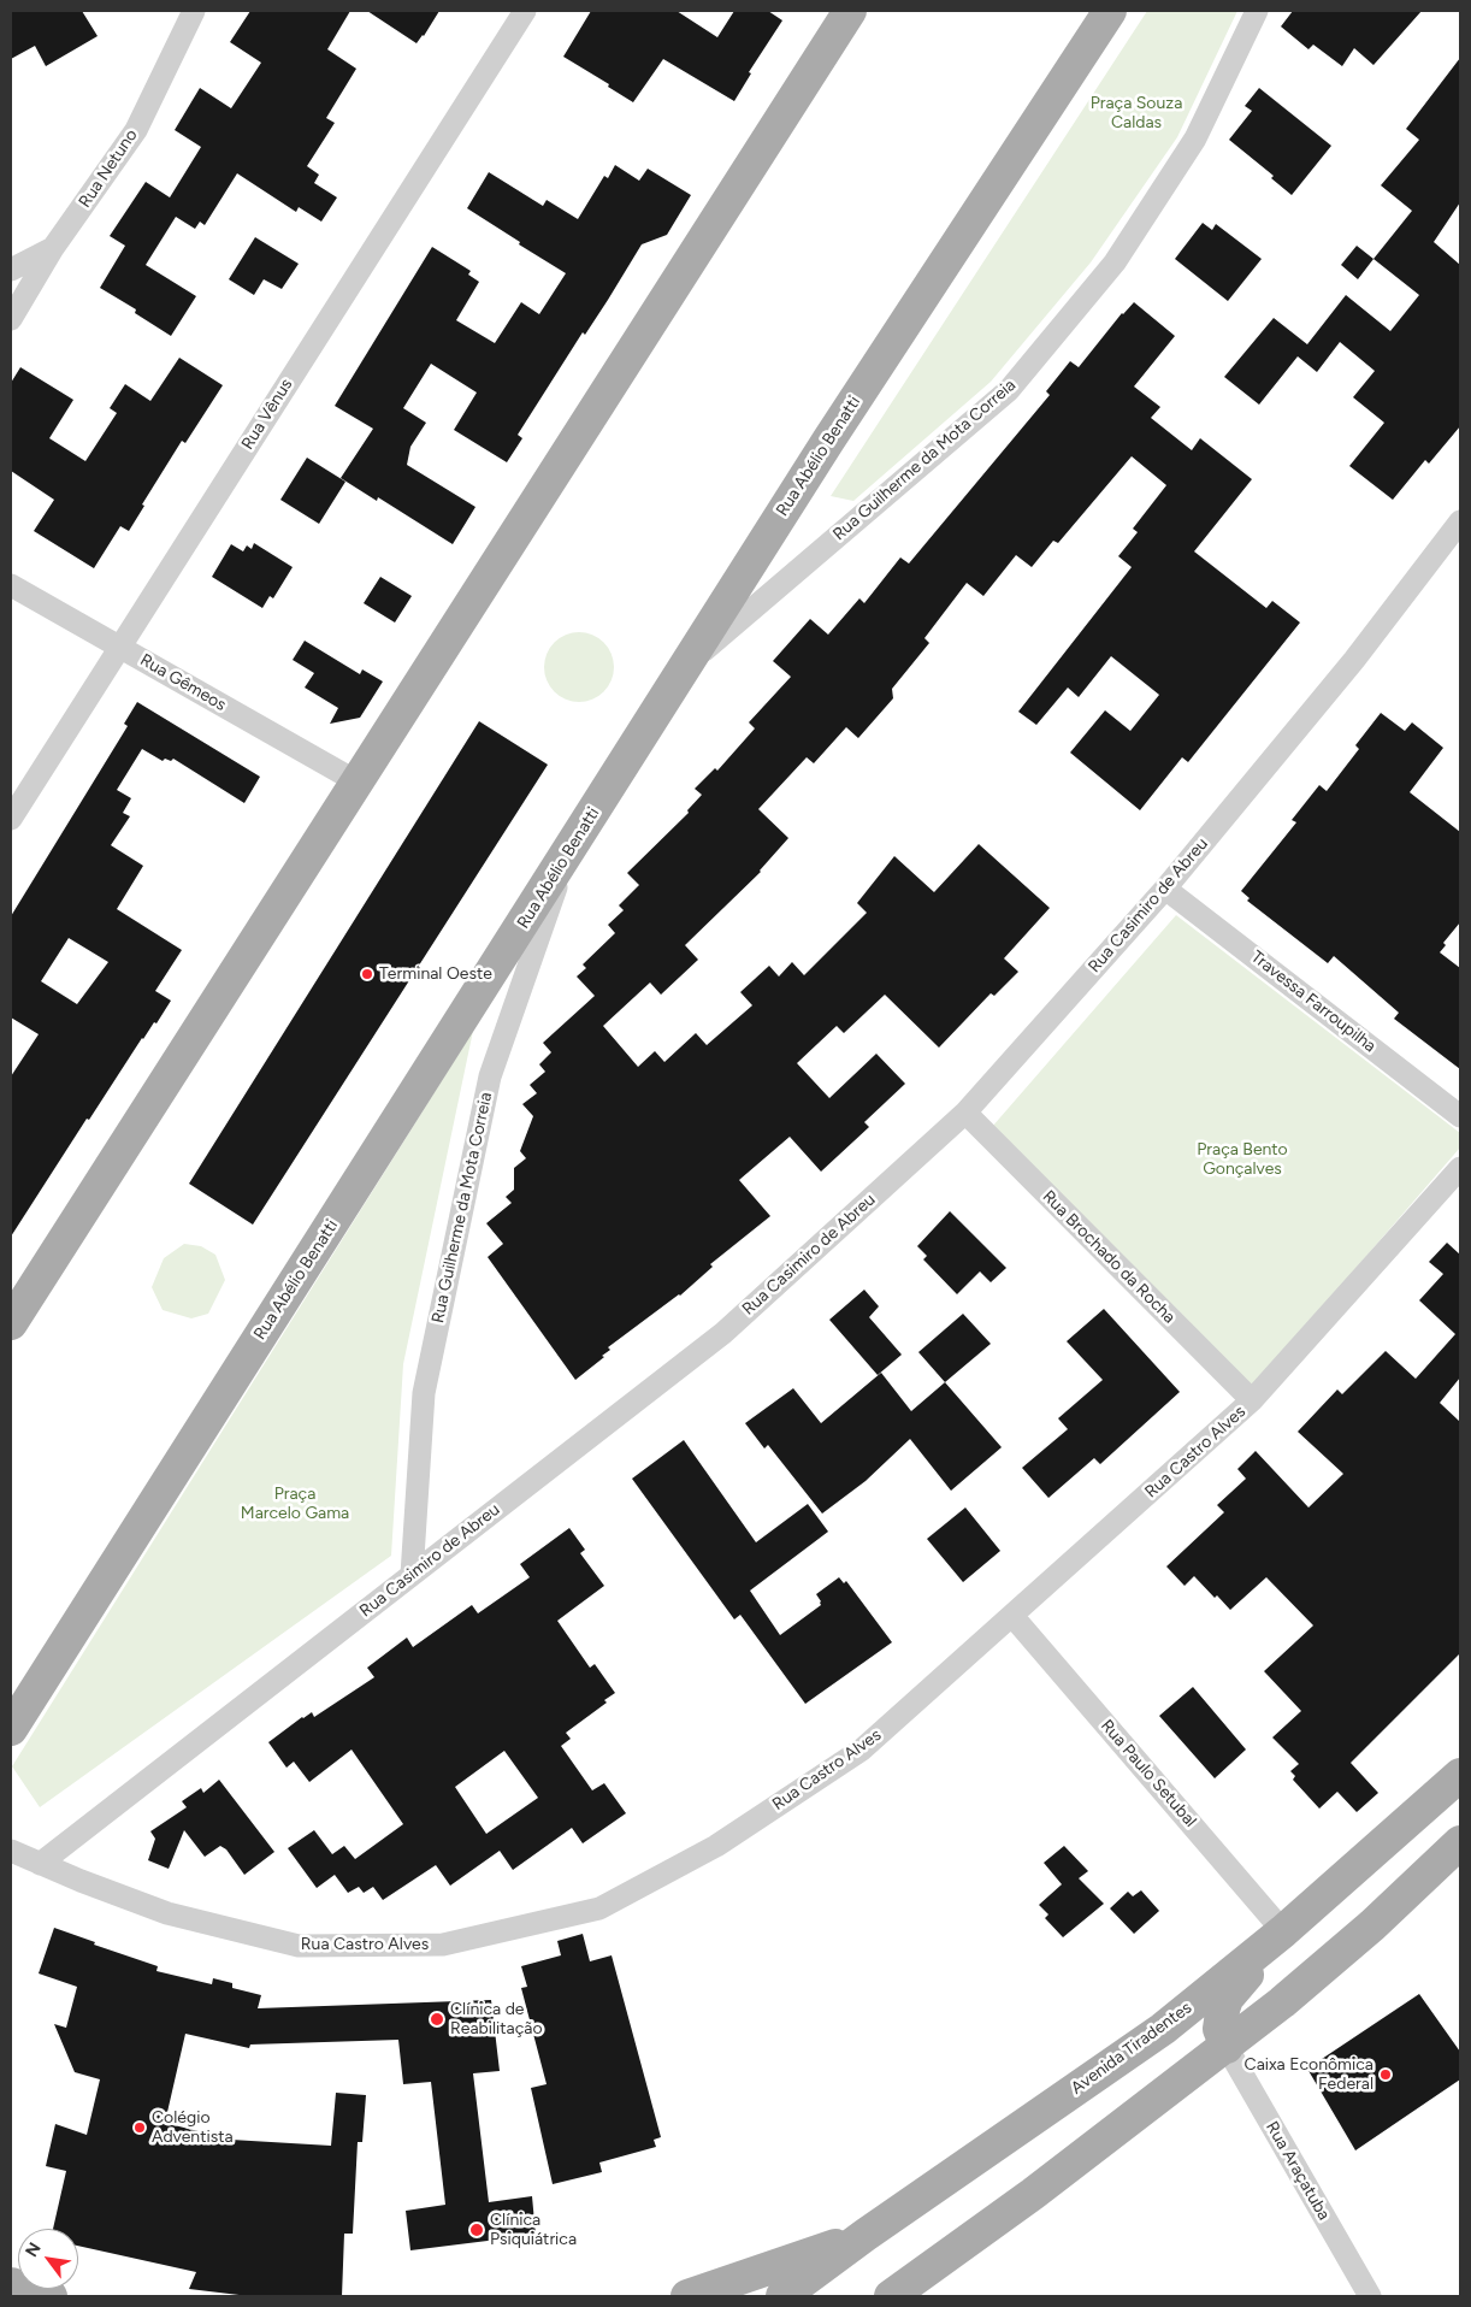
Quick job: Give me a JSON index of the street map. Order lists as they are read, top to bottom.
{
  "streets": {
    "main road": ["Rua Abélio Benatti", "Avenida Tiradentes"],
    "street": [
      "Rua Netuno",
      "Rua Vênus",
      "Rua Guilherme da Mota Correia",
      "Rua Gêmeos",
      "Rua Casimiro de Abreu",
      "Travessa Farroupilha",
      "Rua Brochado da Rocha",
      "Rua Castro Alves",
      "Rua Paulo Setubal",
      "Rua Araçatuba"
    ]
  },
  "crossings": [
    ["Rua Vênus", "Rua Gêmeos"],
    ["Rua Abélio Benatti", "Rua Guilherme da Mota Correia"],
    ["Rua Guilherme da Mota Correia", "Rua Casimiro de Abreu"],
    ["Rua Casimiro de Abreu", "Travessa Farroupilha"],
    ["Rua Casimiro de Abreu", "Rua Brochado da Rocha"],
    ["Rua Casimiro de Abreu", "Rua Castro Alves"],
    ["Rua Brochado da Rocha", "Rua Castro Alves"],
    ["Rua Castro Alves", "Rua Paulo Setubal"],
    ["Rua Paulo Setubal", "Avenida Tiradentes"]
  ],
  "parks": ["Praça Souza Caldas", "Praça Bento Gonçalves", "Praça Marcelo Gama"],
  "places": [
    "Terminal Oeste",
    "Clínica de Reabilitação",
    "Caixa Econômica Federal",
    "Colégio Adventista",
    "Clínica Psiquiátrica"
  ],
  "north": "top left"
}
